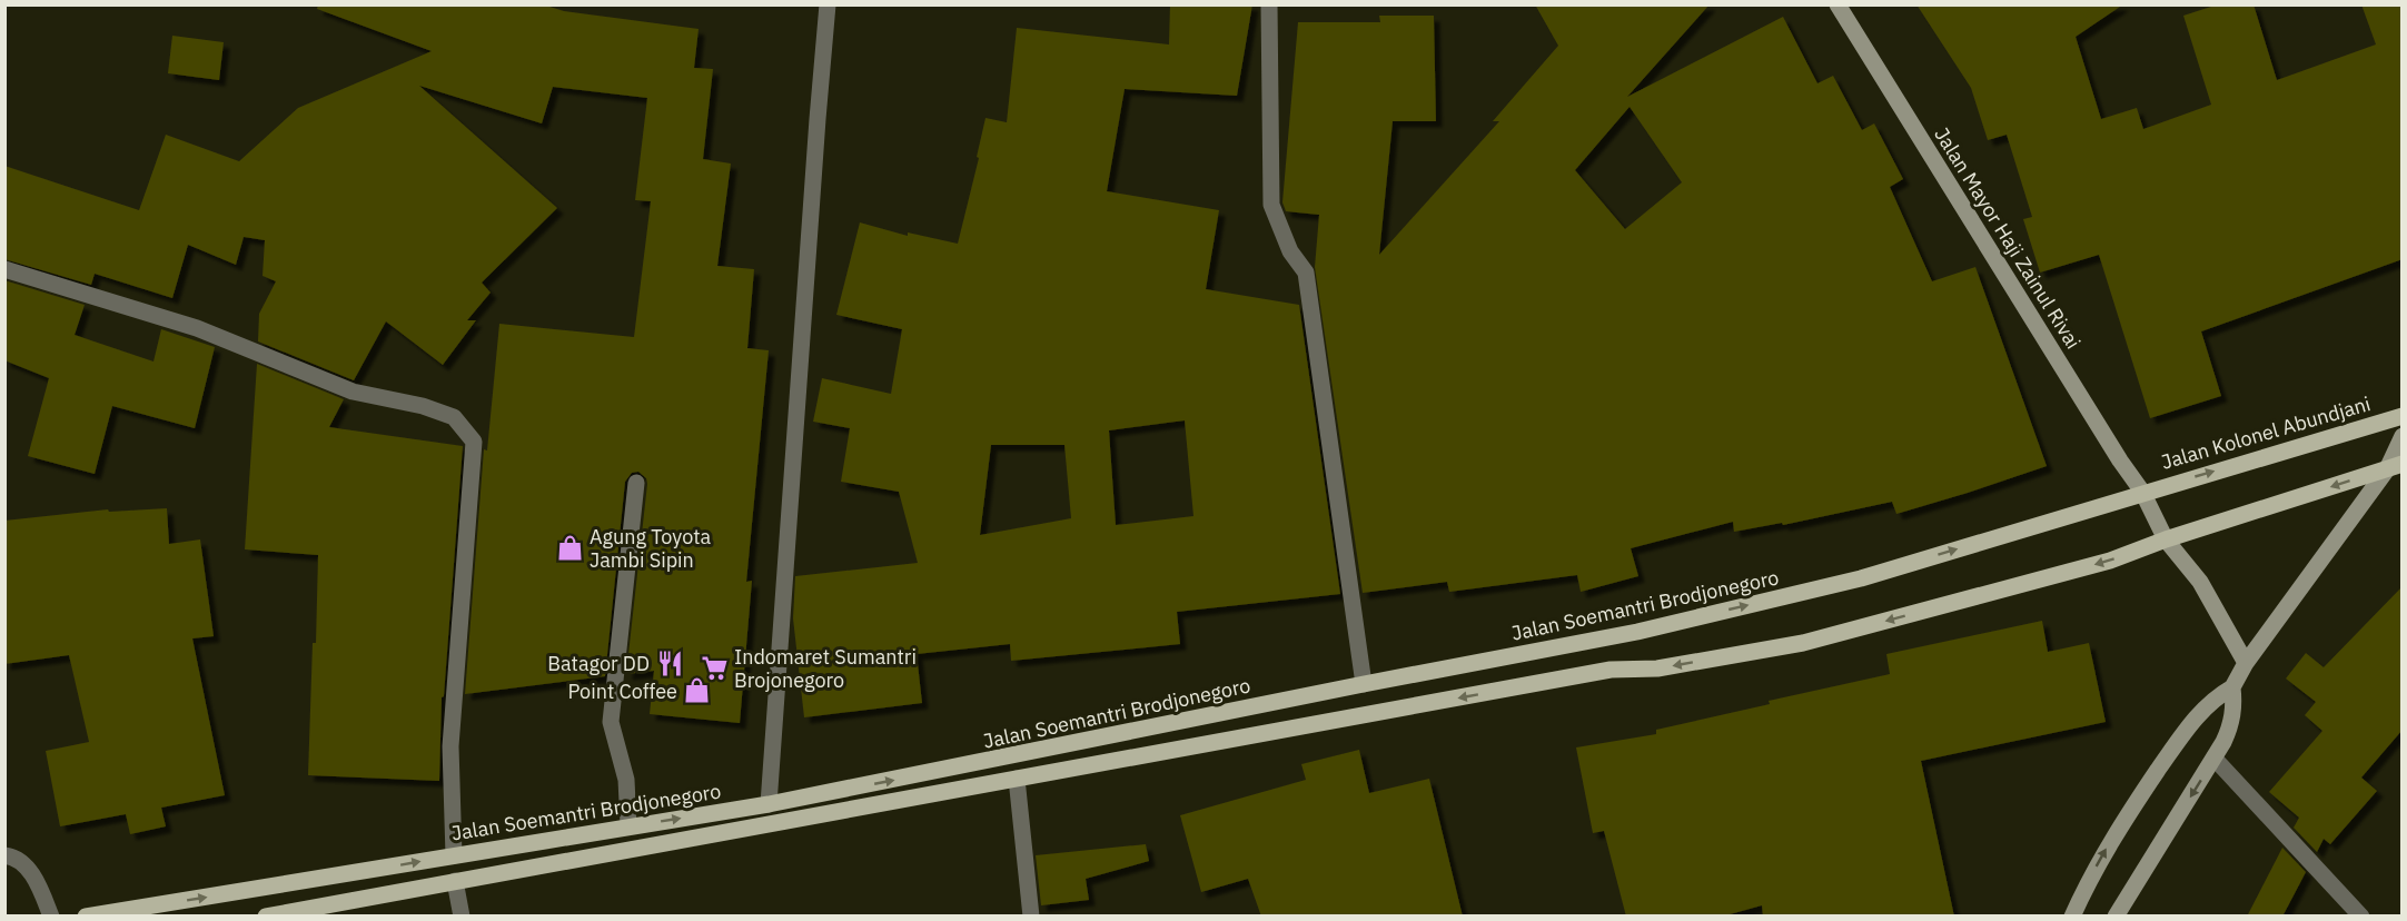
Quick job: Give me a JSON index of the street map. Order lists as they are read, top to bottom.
{
  "streets": {
    "main road": ["Jalan Kolonel Abundjani", "Jalan Soemantri Brodjonegoro"],
    "street": ["Jalan Mayor Haji Zainul Rivai"]
  },
  "crossings": [
    ["Jalan Mayor Haji Zainul Rivai", "Jalan Kolonel Abundjani"],
    ["Jalan Mayor Haji Zainul Rivai", "Jalan Soemantri Brodjonegoro"],
    ["Jalan Kolonel Abundjani", "Jalan Soemantri Brodjonegoro"]
  ],
  "places": {
    "shop": ["Agung Toyota Jambi Sipin", "Point Coffee"],
    "restaurant": ["Batagor DD"],
    "supermarket": ["Indomaret Sumantri Brojonegoro"]
  }
}
